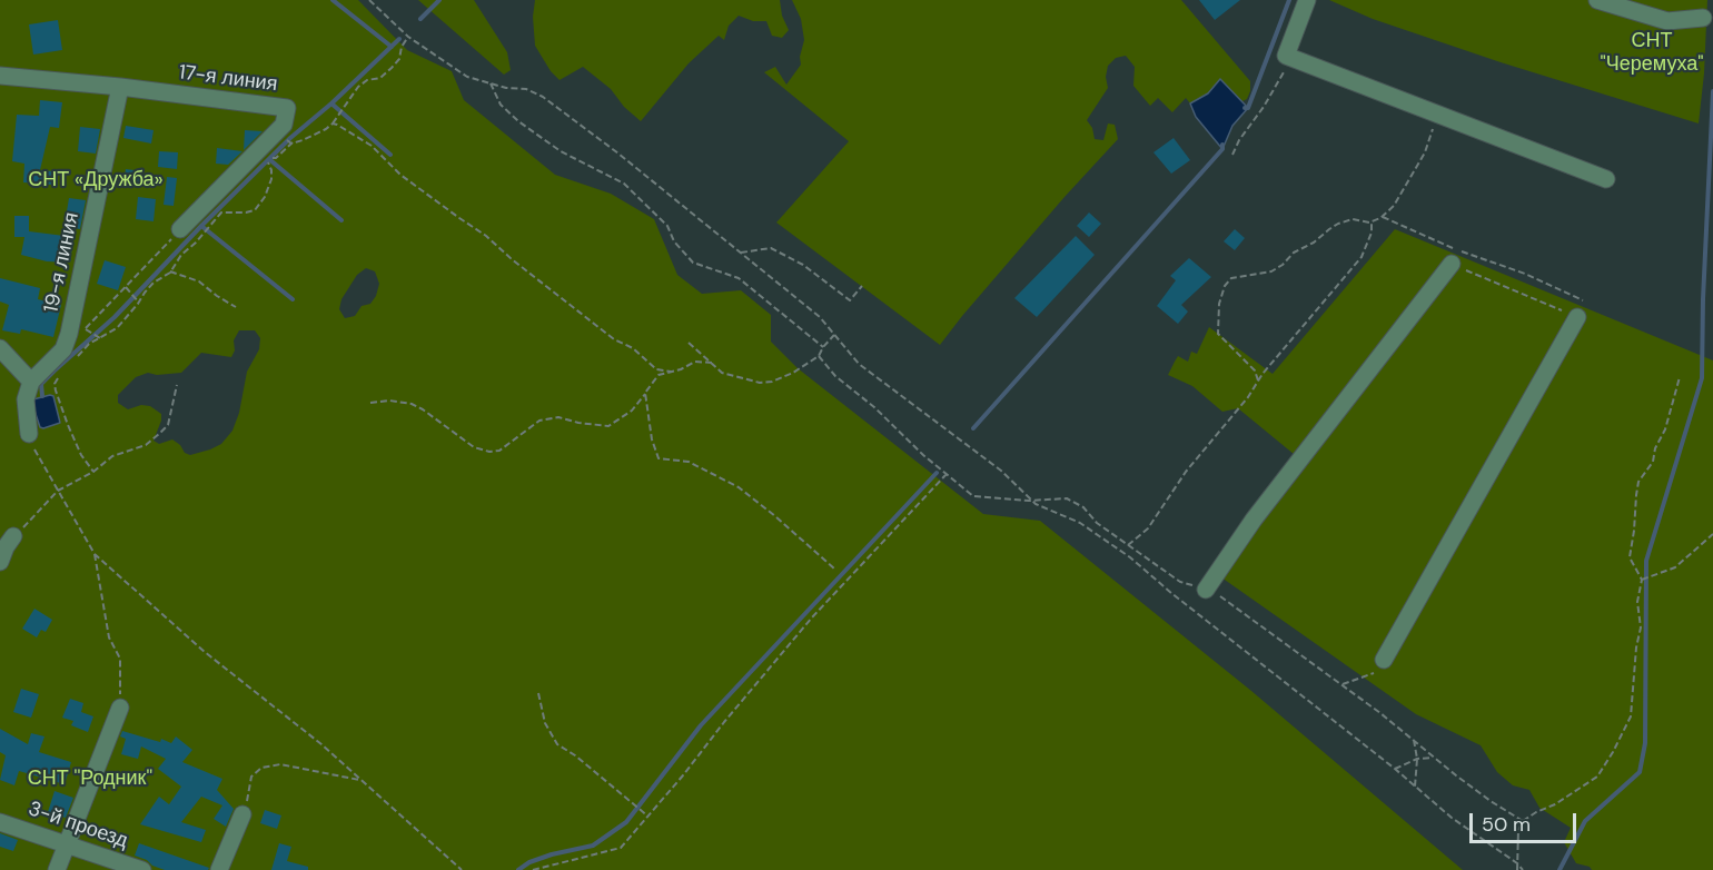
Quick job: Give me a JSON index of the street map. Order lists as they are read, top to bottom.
{
  "streets": {
    "street": ["17-я линия", "19-я линия", "3-й проезд"]
  },
  "crossings": [
    ["17-я линия", "19-я линия"]
  ],
  "parks": ["СНТ \"Черемуха\"", "СНТ «Дружба»", "СНТ ''Родник''"],
  "scale_bar": "50 m"
}
